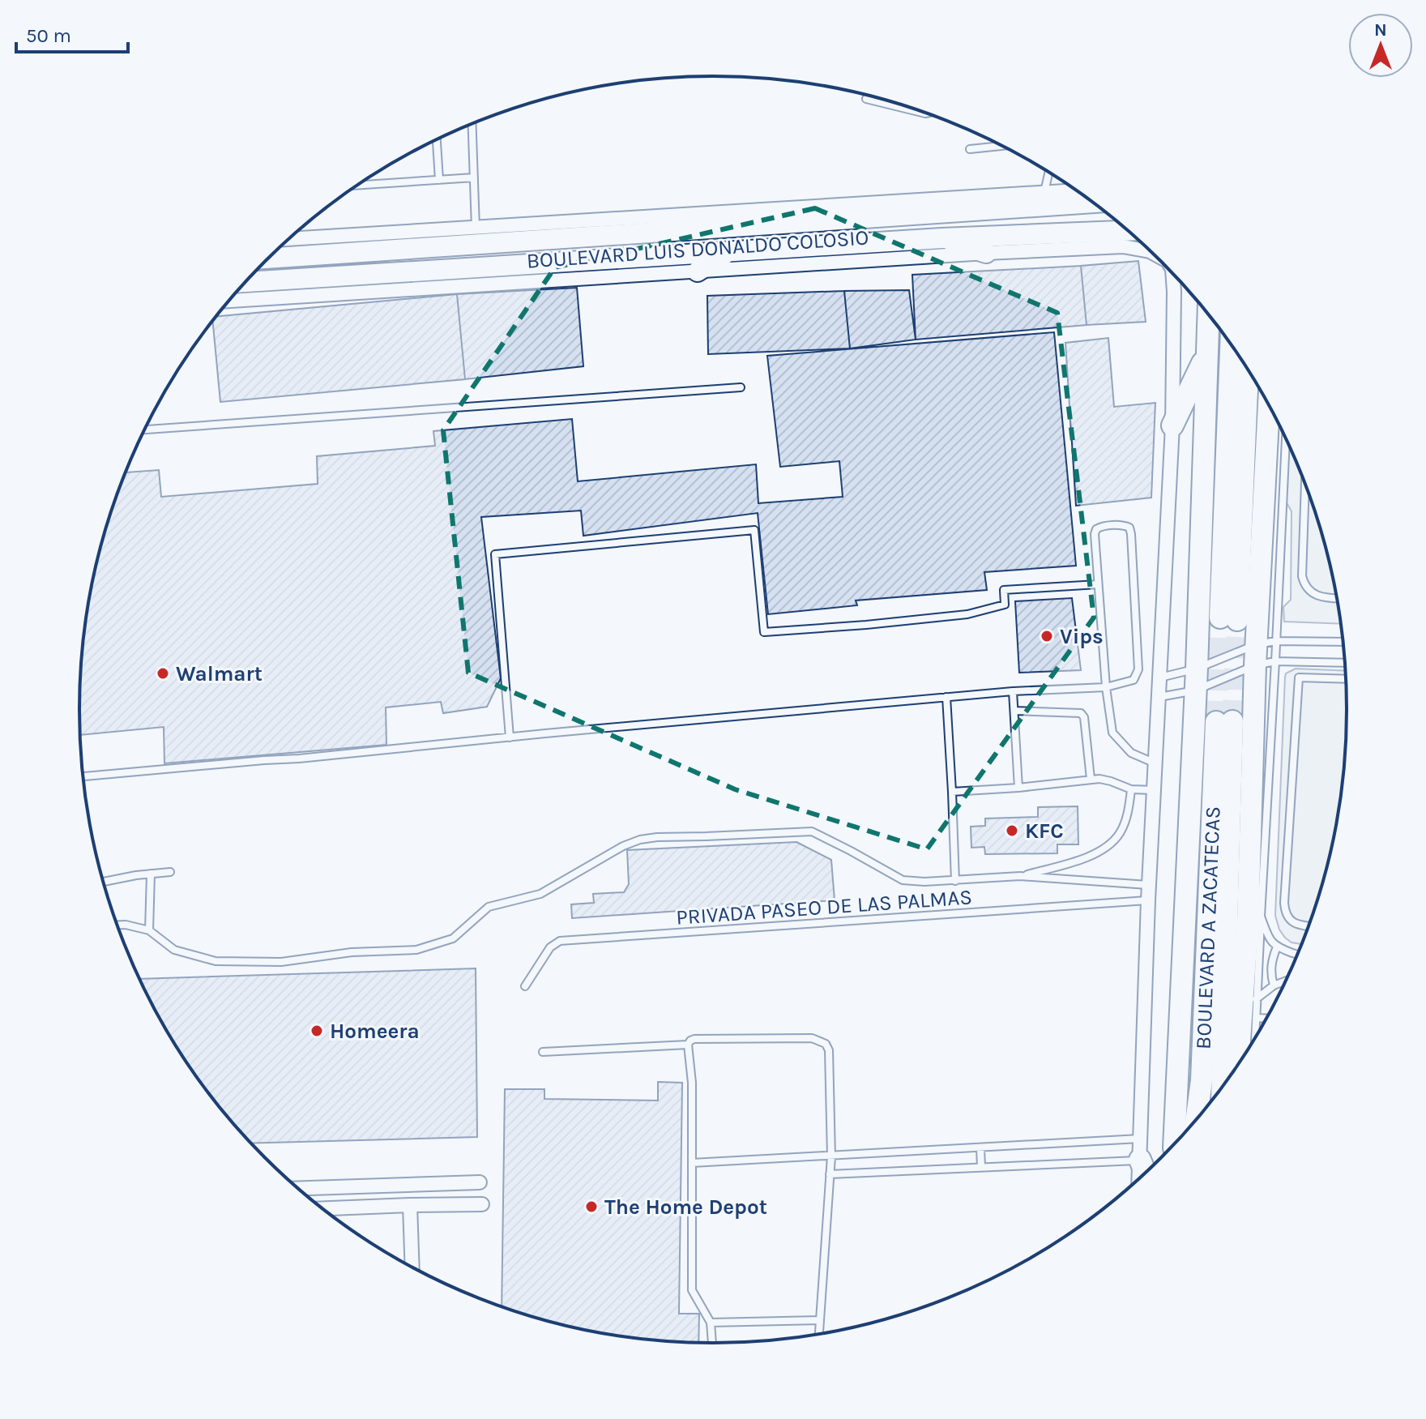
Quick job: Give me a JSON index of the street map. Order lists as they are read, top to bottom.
{
  "streets": {
    "main road": ["BOULEVARD LUIS DONALDO COLOSIO", "BOULEVARD A ZACATECAS"],
    "lane": ["PRIVADA PASEO DE LAS PALMAS"]
  },
  "places": [
    "Vips",
    "Walmart",
    "KFC",
    "Homeera",
    "The Home Depot"
  ],
  "scale_bar": "50 m",
  "north": "top"
}
